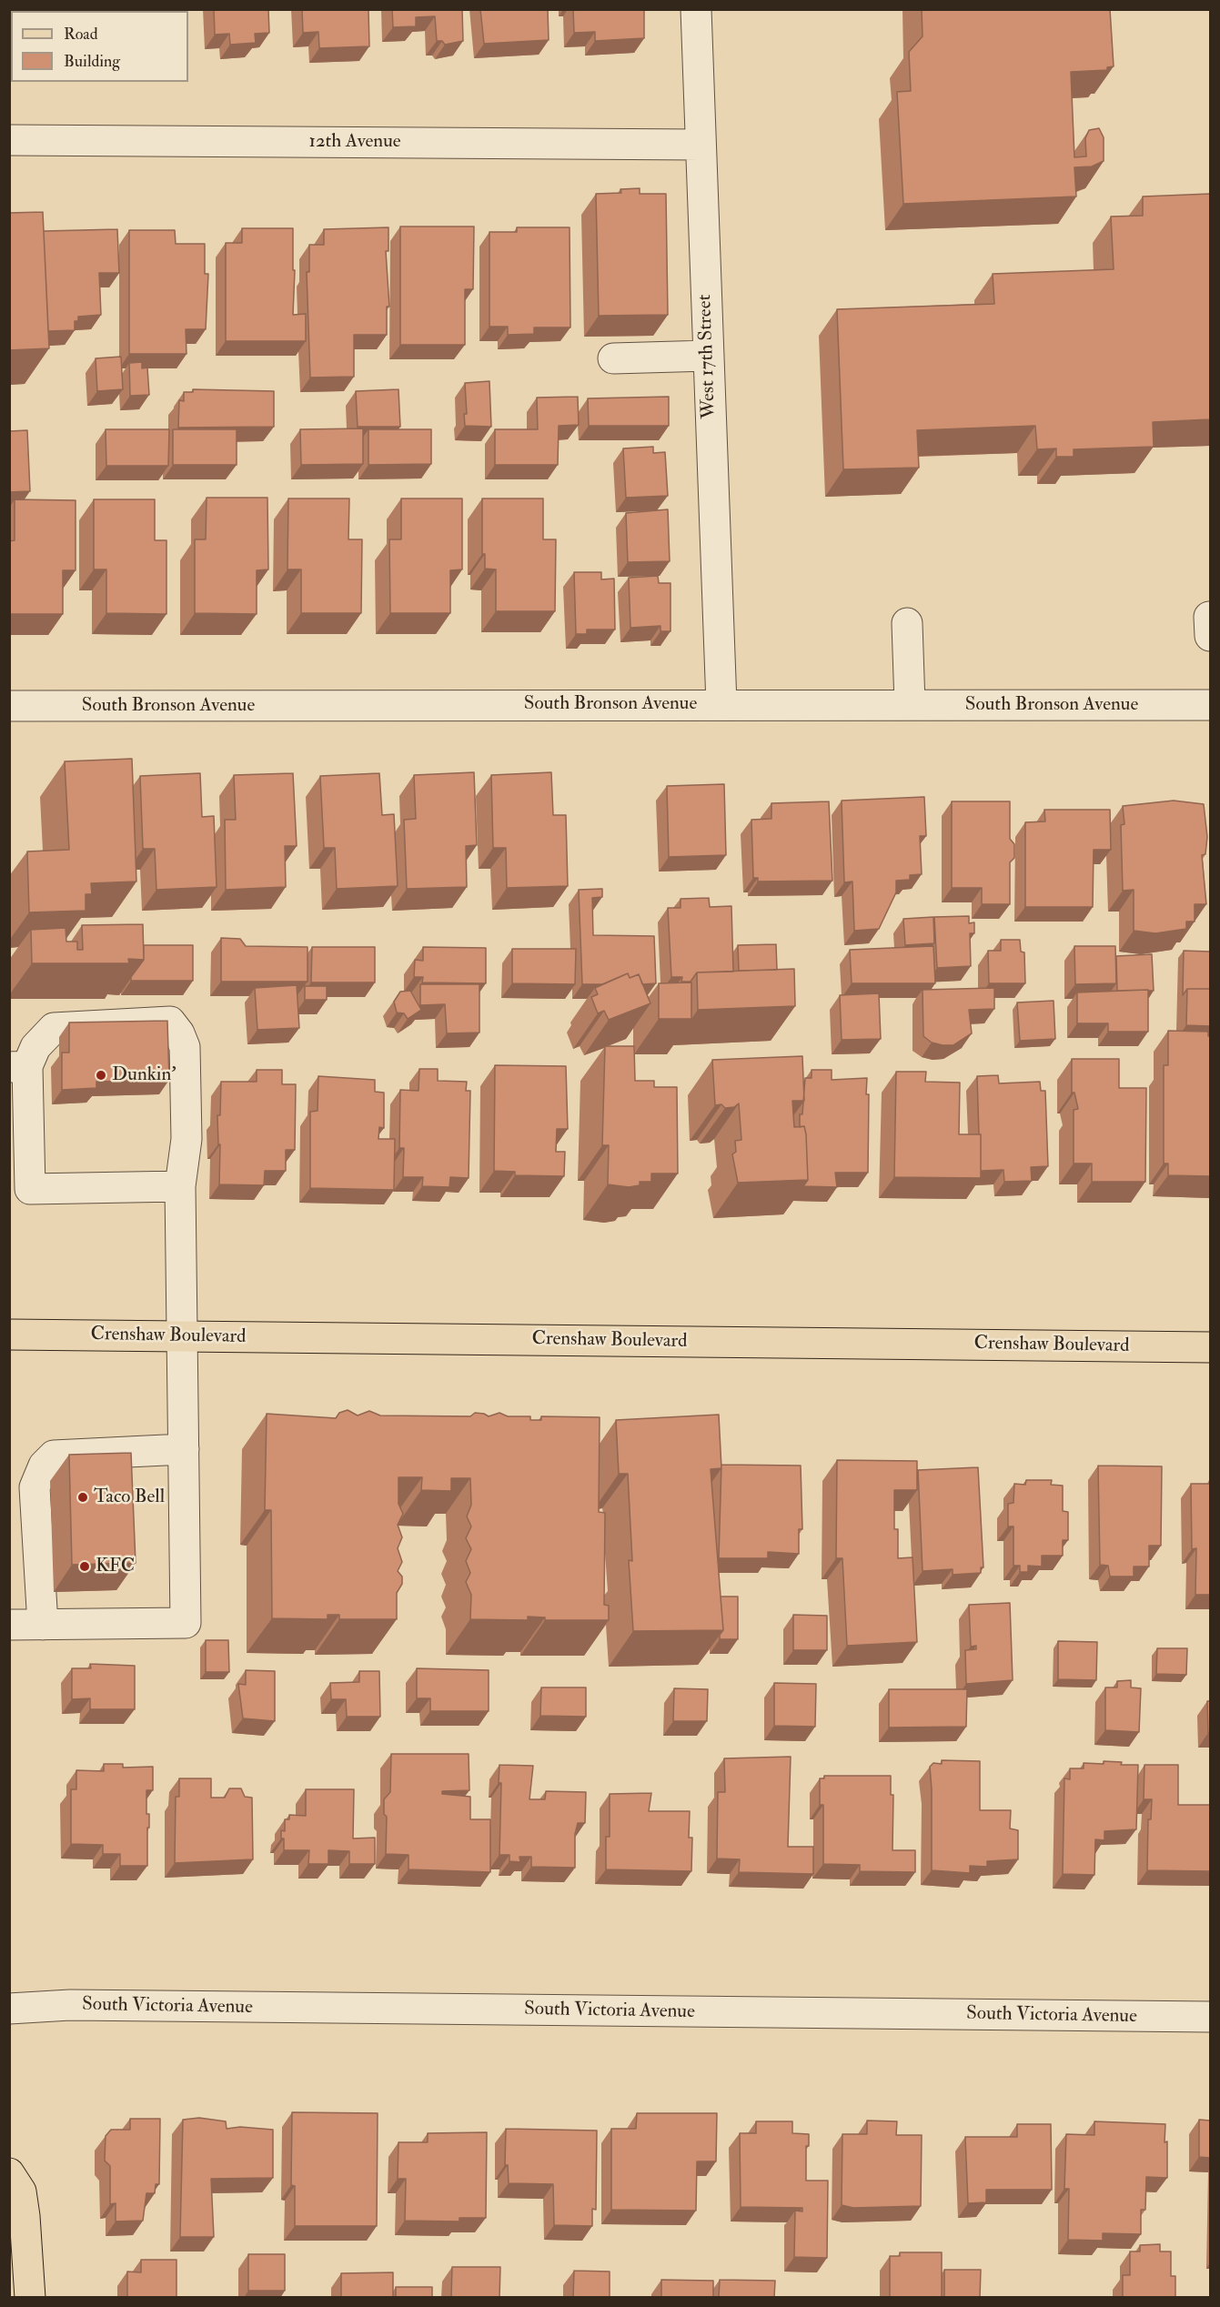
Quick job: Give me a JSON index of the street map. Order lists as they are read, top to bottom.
{
  "streets": {
    "main road": ["Crenshaw Boulevard"],
    "street": [
      "12th Avenue",
      "West 17th Street",
      "South Bronson Avenue",
      "South Victoria Avenue"
    ]
  },
  "crossings": [
    ["12th Avenue", "West 17th Street"],
    ["West 17th Street", "South Bronson Avenue"]
  ],
  "places": ["Dunkin'", "Taco Bell", "KFC"],
  "legend": ["Road", "Building"]
}
